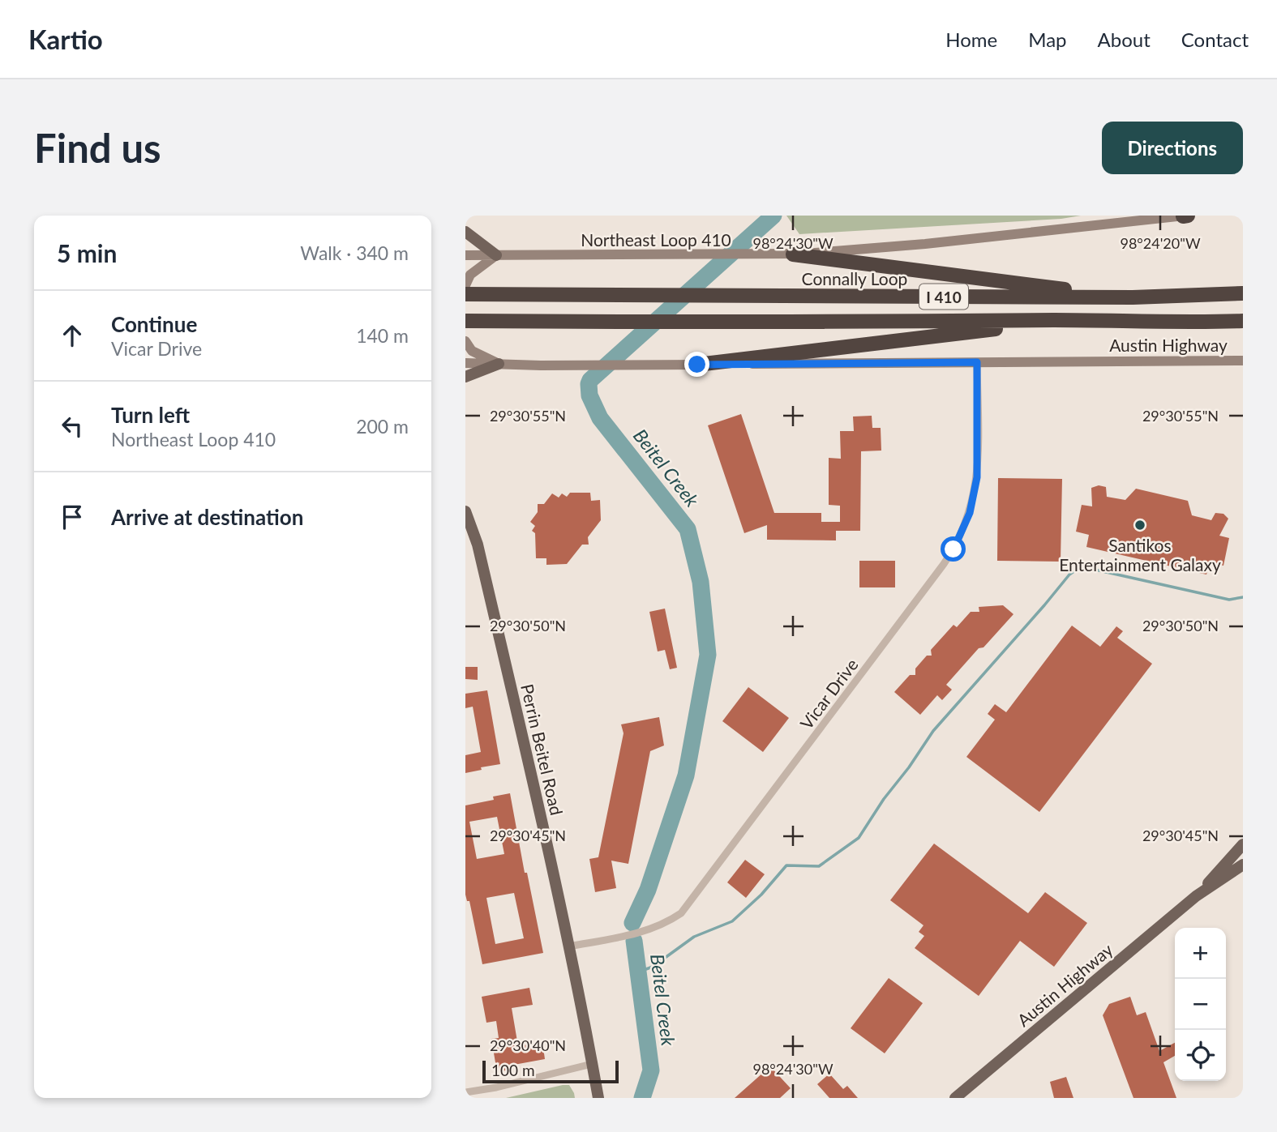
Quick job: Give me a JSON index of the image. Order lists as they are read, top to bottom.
{
  "streets": {
    "highway": ["Connally Loop", "I 410"],
    "main road": ["Northeast Loop 410", "Austin Highway", "Perrin Beitel Road"],
    "street": ["Vicar Drive"]
  },
  "crossings": [
    ["Austin Highway", "Vicar Drive"],
    ["Vicar Drive", "Perrin Beitel Road"]
  ],
  "water": ["Beitel Creek"],
  "places": ["Santikos Entertainment Galaxy"],
  "scale_bar": "100 m",
  "page": {
    "header": "Kartio",
    "nav": [
      "Home",
      "Map",
      "About",
      "Contact"
    ],
    "buttons": "Directions",
    "title": "Find us",
    "heading": ["5 min", "Walk · 340 m"],
    "list": [
      ["Continue", "Vicar Drive", "140 m"],
      ["Turn left", "Northeast Loop 410", "200 m"],
      "Arrive at destination"
    ],
    "map_buttons": ["+", "−"],
    "scale": "100 m"
  },
  "coordinates": [
    "98°24'30\"W",
    "98°24'20\"W",
    "29°30'55\"N",
    "29°30'50\"N",
    "29°30'45\"N",
    "29°30'40\"N"
  ]
}
